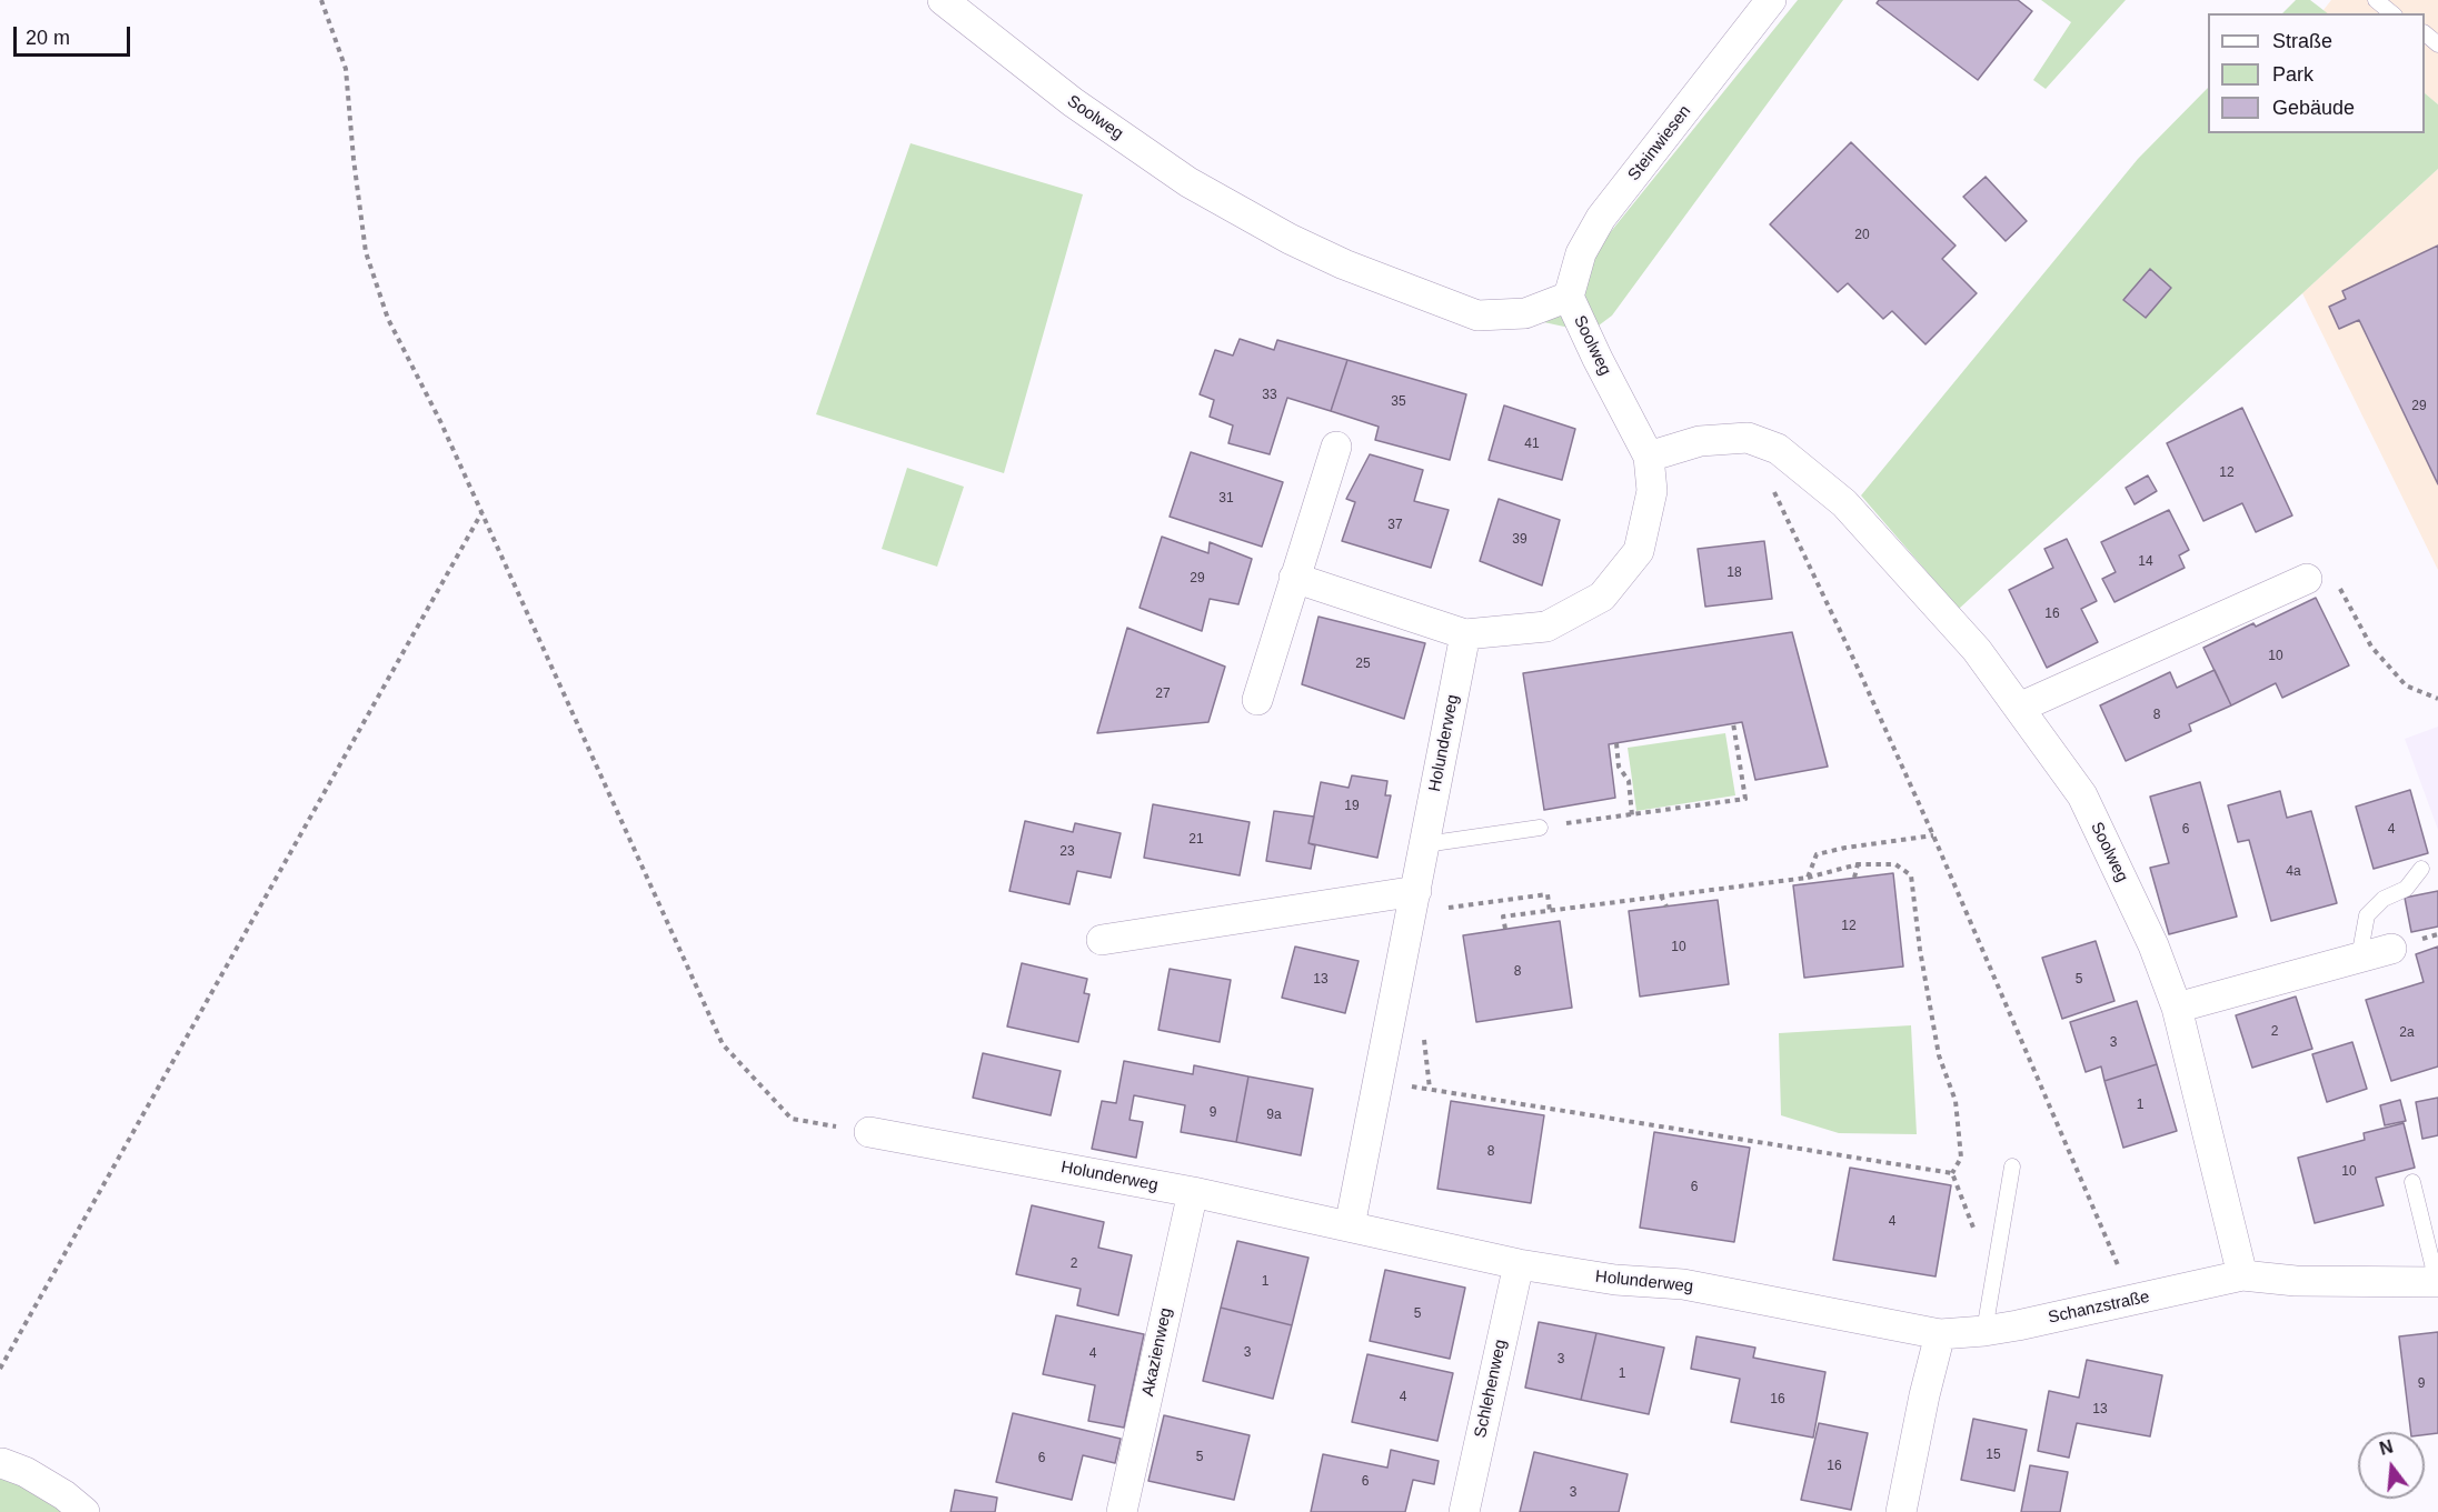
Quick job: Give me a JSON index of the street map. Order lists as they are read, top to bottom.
{
  "streets": {
    "street": [
      "Soolweg",
      "Steinwiesen",
      "Holunderweg",
      "Schanzstraße",
      "Akazienweg",
      "Schlehenweg"
    ]
  },
  "crossings": [
    ["Soolweg", "Steinwiesen"],
    ["Soolweg", "Schanzstraße"],
    ["Holunderweg", "Schanzstraße"],
    ["Holunderweg", "Akazienweg"],
    ["Holunderweg", "Schlehenweg"]
  ],
  "house_numbers": [
    "20",
    "33",
    "35",
    "29",
    "41",
    "12",
    "31",
    "37",
    "39",
    "14",
    "18",
    "29",
    "16",
    "10",
    "25",
    "27",
    "8",
    "19",
    "6",
    "4",
    "21",
    "23",
    "4a",
    "12",
    "10",
    "8",
    "13",
    "5",
    "2",
    "2a",
    "3",
    "1",
    "9",
    "9a",
    "8",
    "10",
    "6",
    "4",
    "2",
    "1",
    "5",
    "3",
    "4",
    "3",
    "1",
    "9",
    "4",
    "16",
    "13",
    "15",
    "5",
    "6",
    "16",
    "6",
    "3"
  ],
  "legend": ["Straße", "Park", "Gebäude"],
  "scale_bar": "20 m",
  "north": "top"
}
